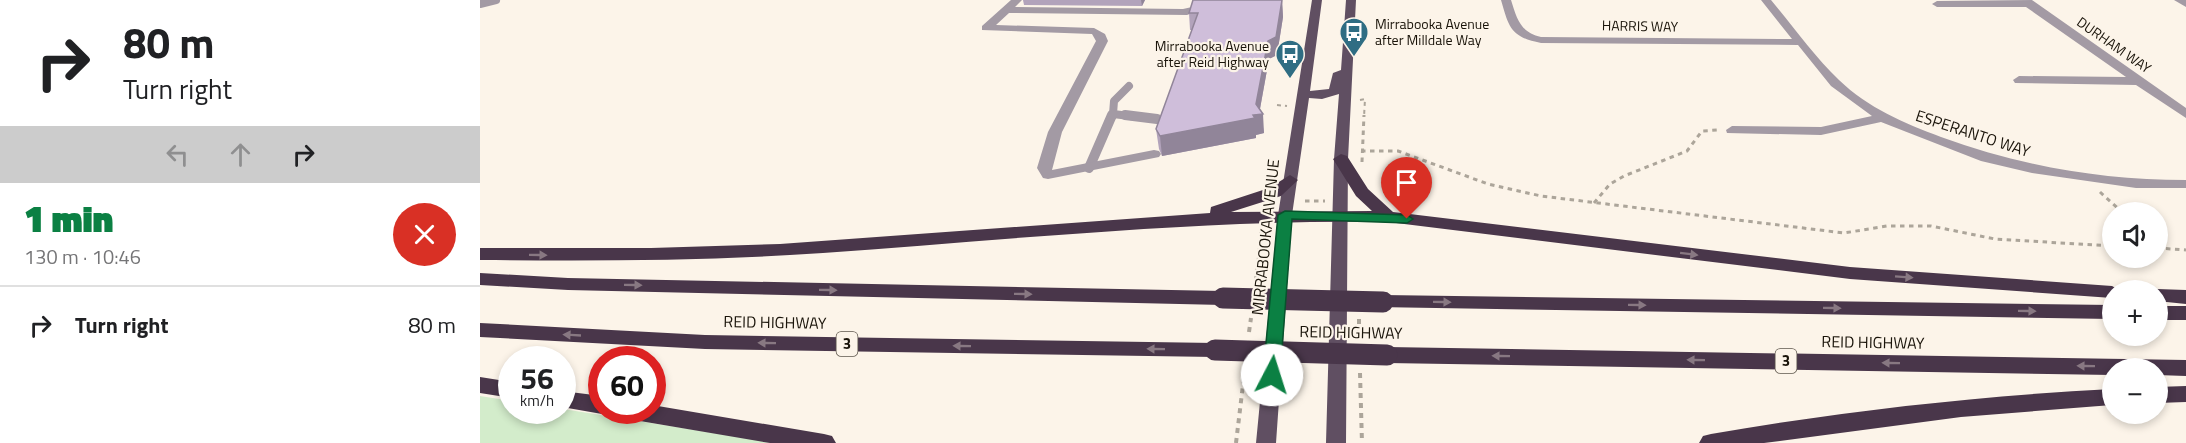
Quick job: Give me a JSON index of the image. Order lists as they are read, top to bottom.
{
  "streets": {
    "highway": ["REID HIGHWAY", "3"],
    "main road": ["MIRRABOOKA AVENUE"],
    "street": ["HARRIS WAY", "DURHAM WAY", "ESPERANTO WAY"]
  },
  "crossings": [
    ["HARRIS WAY", "ESPERANTO WAY"]
  ],
  "places": {
    "bus stop": ["Mirrabooka Avenue after Milldale Way", "Mirrabooka Avenue after Reid Highway"]
  },
  "page": {
    "turn": ["80 m", "Turn right"],
    "heading": ["1 min", "130 m · 10:46"],
    "map_buttons": ["+", "−"],
    "list": [
      {
        "name": "Turn right",
        "value": "80 m"
      }
    ],
    "speed": "56 km/h",
    "limit": "60"
  }
}
